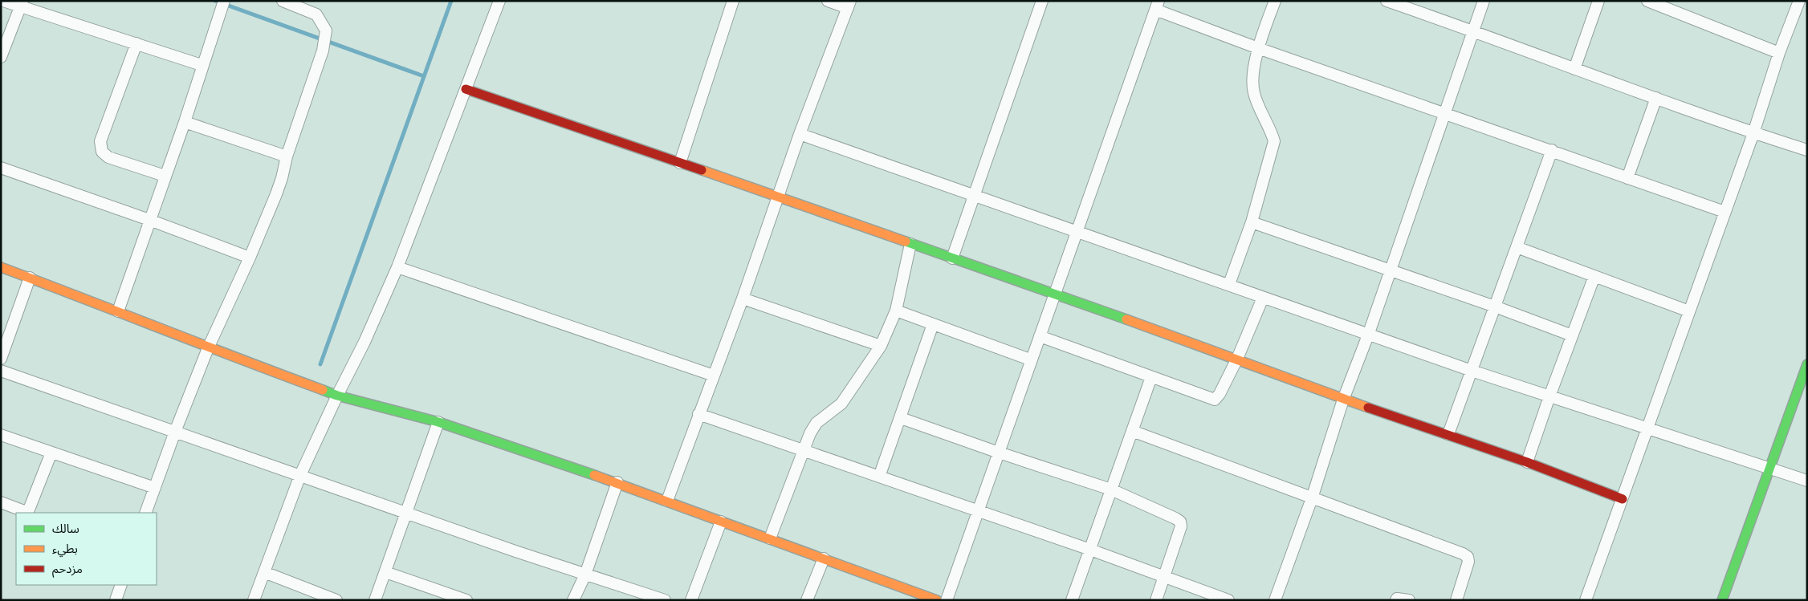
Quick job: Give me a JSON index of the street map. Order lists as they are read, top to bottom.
{
  "legend": ["سالك", "بطيء", "مزدحم"]
}
